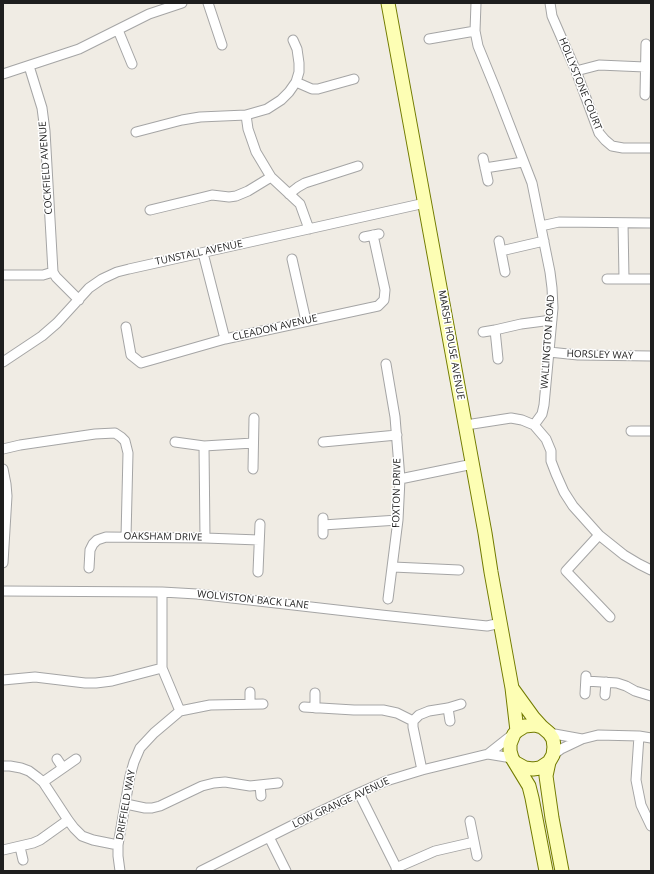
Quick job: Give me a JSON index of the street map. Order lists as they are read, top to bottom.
{
  "streets": {
    "street": [
      "HOLLYSTONE COURT",
      "COCKFIELD AVENUE",
      "TUNSTALL AVENUE",
      "CLEADON AVENUE",
      "WALLINGTON ROAD",
      "MARSH HOUSE AVENUE",
      "HORSLEY WAY",
      "FOXTON DRIVE",
      "OAKSHAM DRIVE",
      "WOLVISTON BACK LANE",
      "LOW GRANGE AVENUE",
      "DRIFFIELD WAY"
    ]
  },
  "crossings": [
    ["TUNSTALL AVENUE", "MARSH HOUSE AVENUE"],
    ["WALLINGTON ROAD", "HORSLEY WAY"],
    ["MARSH HOUSE AVENUE", "WOLVISTON BACK LANE"],
    ["MARSH HOUSE AVENUE", "LOW GRANGE AVENUE"]
  ]
}
